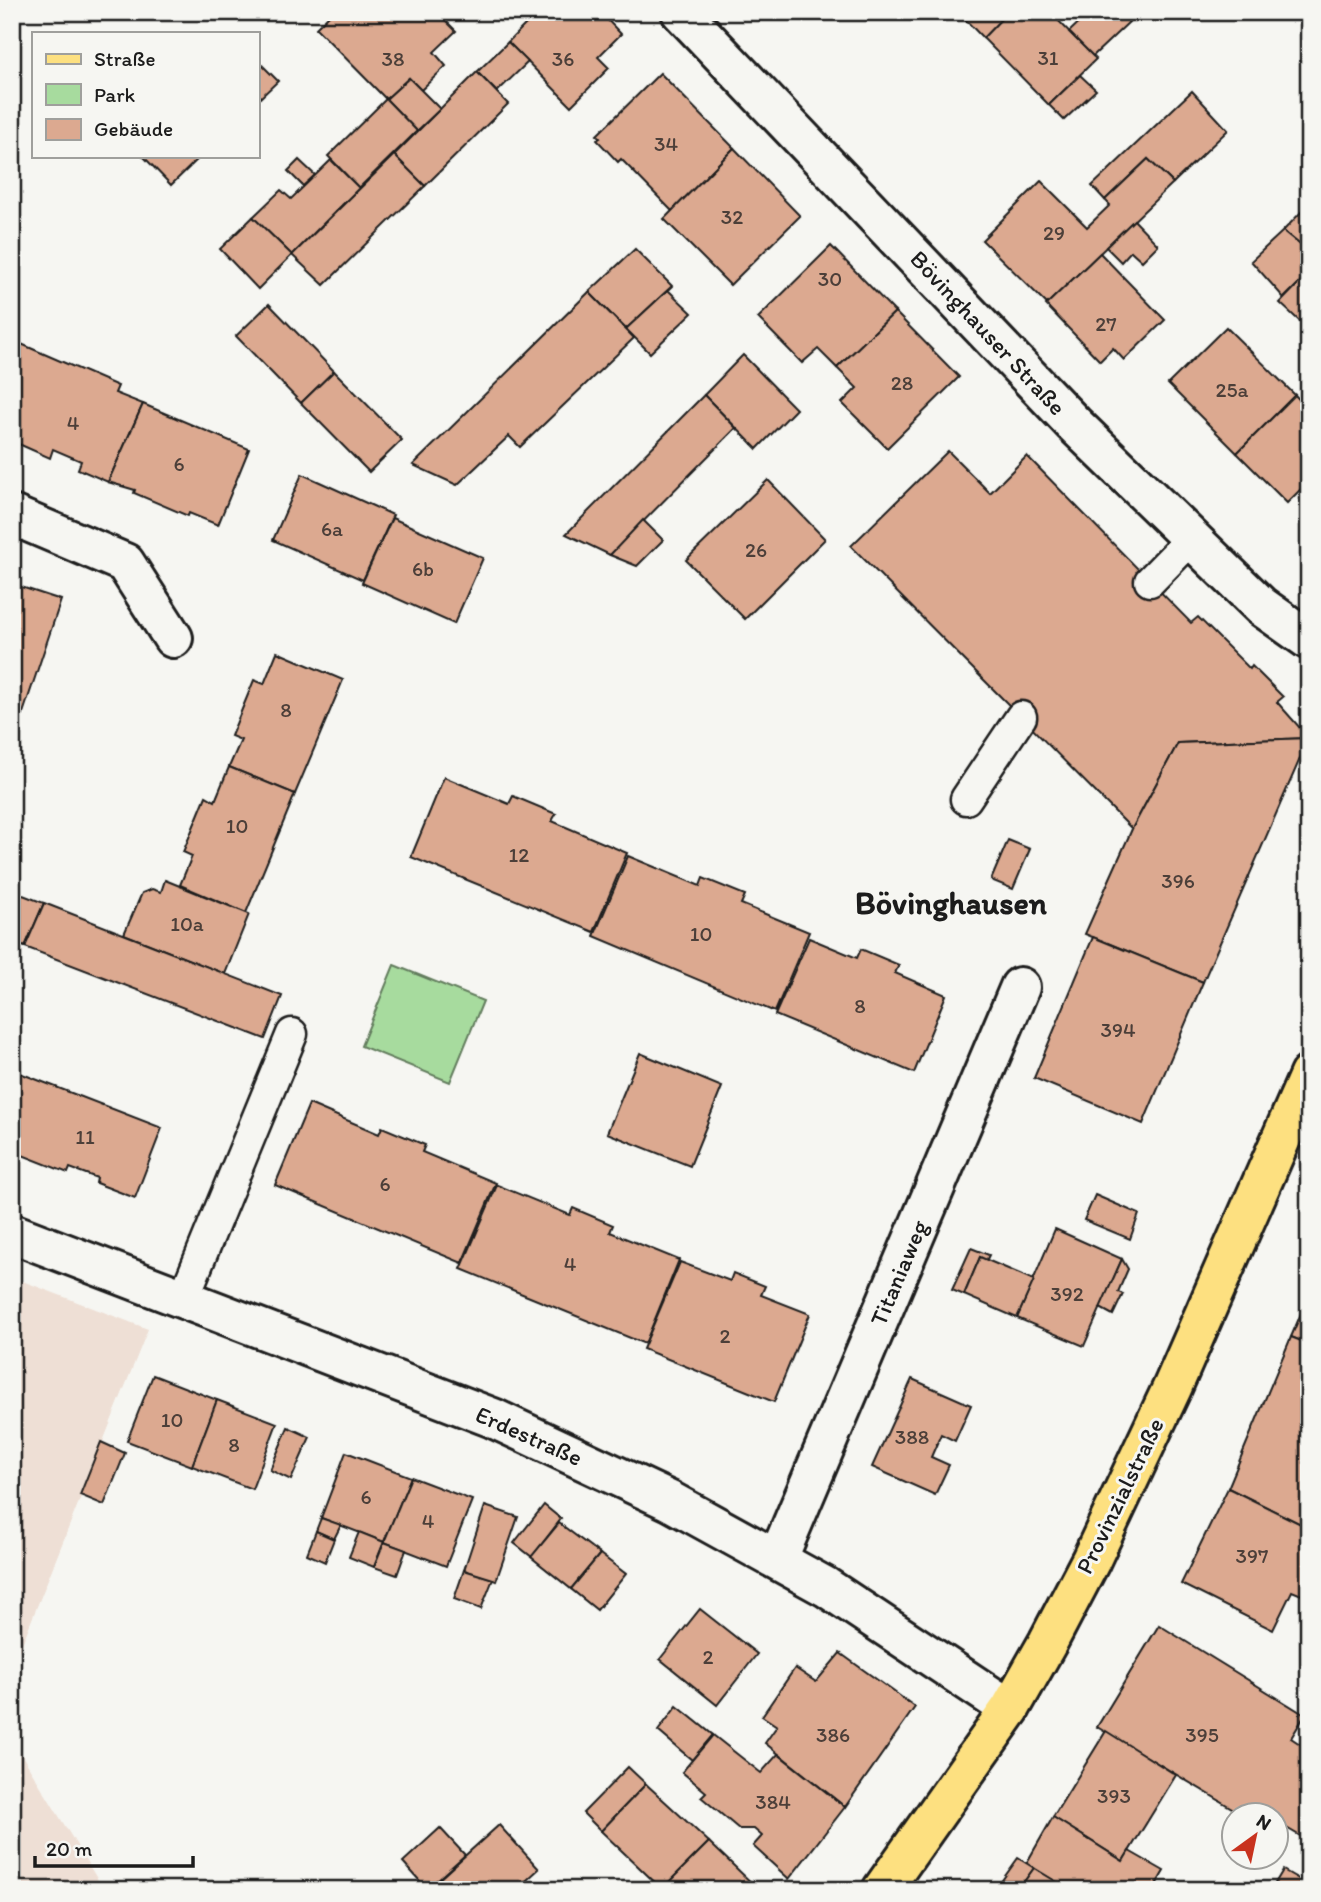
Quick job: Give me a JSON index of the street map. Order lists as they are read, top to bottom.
{
  "streets": {
    "main road": ["Provinzialstraße"],
    "street": ["Bövinghauser Straße", "Titaniaweg", "Erdestraße"]
  },
  "crossings": [
    ["Titaniaweg", "Erdestraße"],
    ["Erdestraße", "Provinzialstraße"]
  ],
  "districts": ["Bövinghausen"],
  "house_numbers": [
    "31",
    "38",
    "36",
    "34",
    "32",
    "29",
    "30",
    "27",
    "28",
    "25a",
    "4",
    "6",
    "6a",
    "26",
    "6b",
    "8",
    "10",
    "12",
    "396",
    "10a",
    "10",
    "8",
    "394",
    "11",
    "6",
    "4",
    "392",
    "2",
    "10",
    "388",
    "8",
    "6",
    "4",
    "397",
    "2",
    "386",
    "395",
    "393",
    "384"
  ],
  "legend": ["Straße", "Park", "Gebäude"],
  "scale_bar": "20 m",
  "north": "top right"
}
